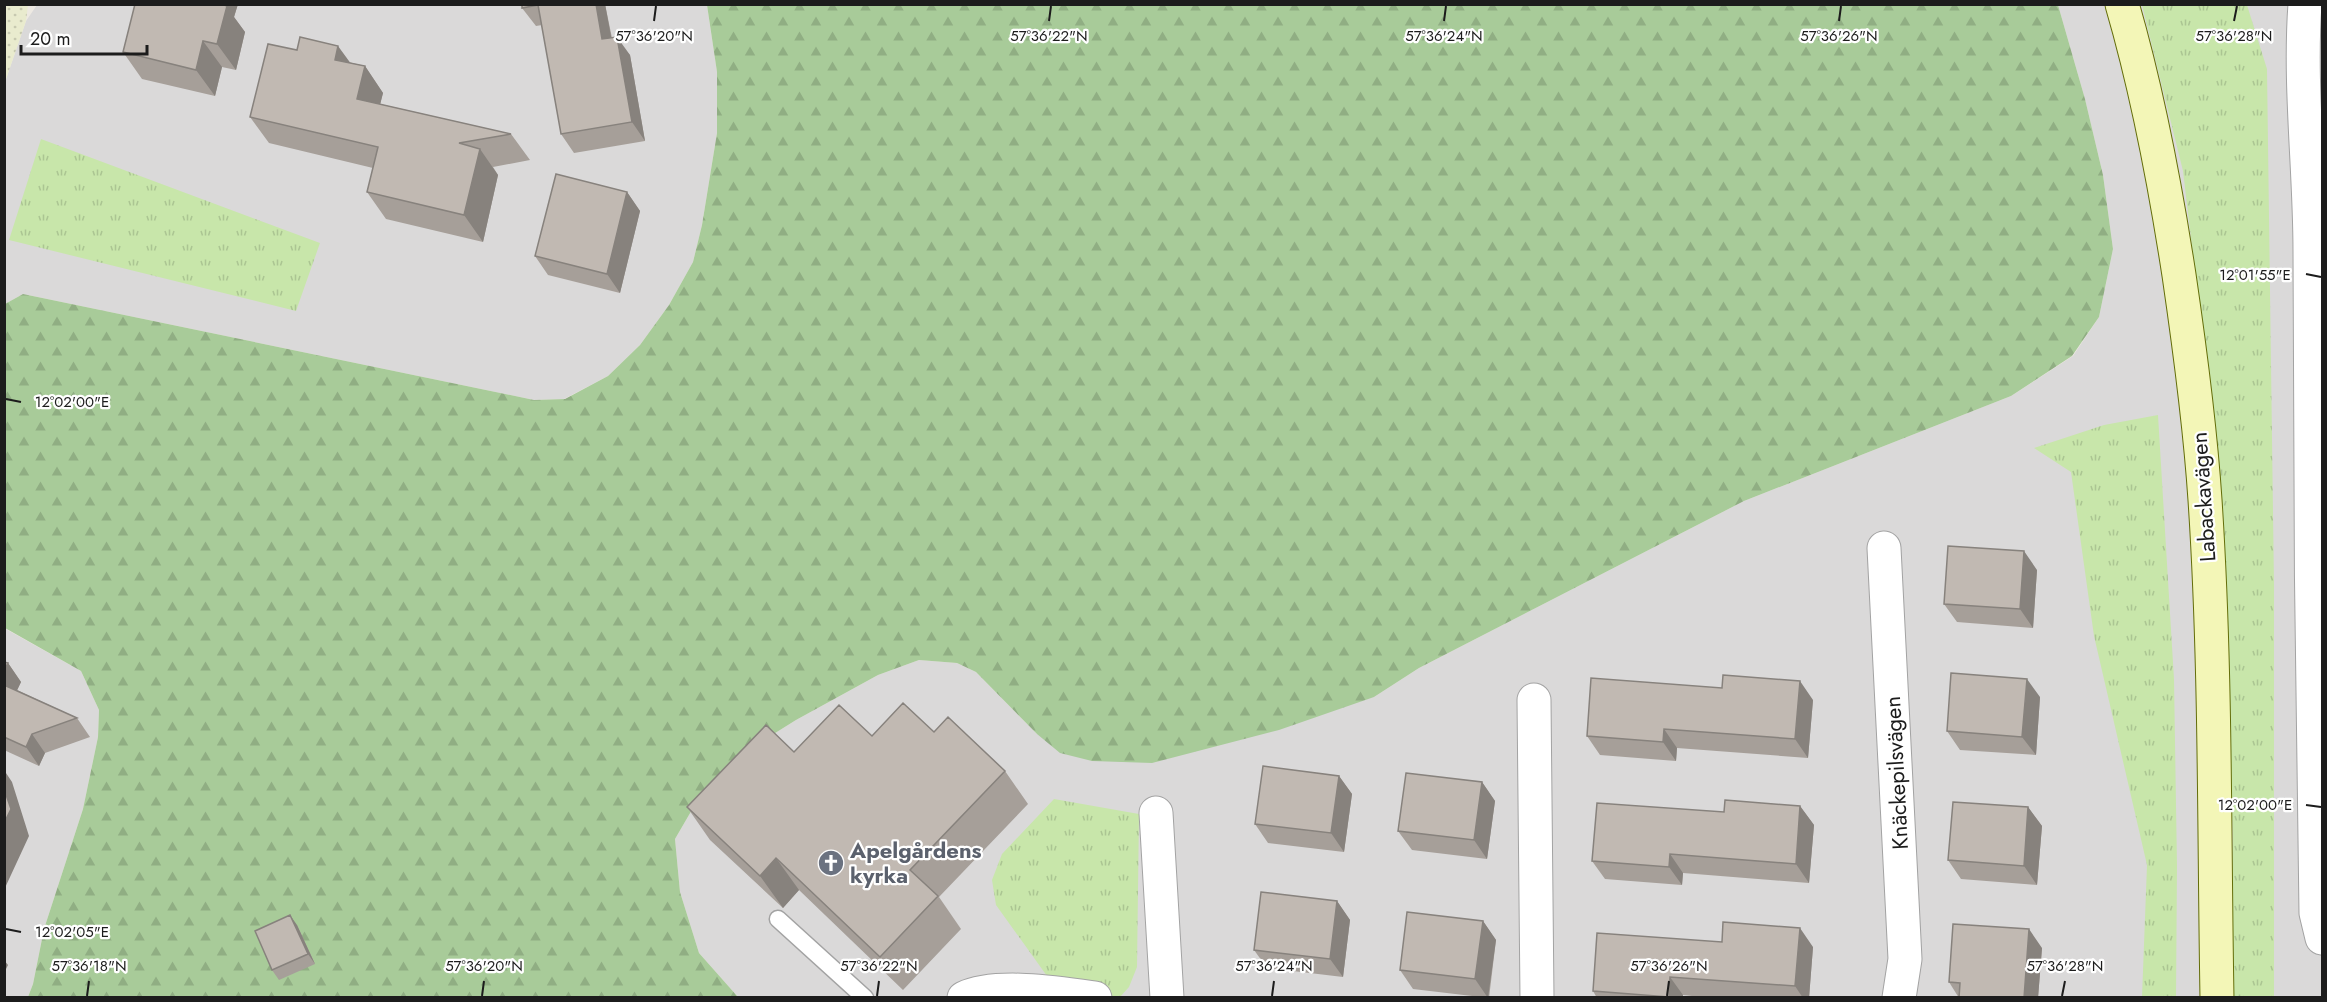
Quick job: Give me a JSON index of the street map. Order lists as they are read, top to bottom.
{
  "streets": {
    "street": ["Labackavägen", "Knäckepilsvägen"]
  },
  "places": {
    "church": ["Apelgårdens kyrka"]
  },
  "scale_bar": "20 m",
  "coordinates": [
    "57°36'20\"N",
    "57°36'22\"N",
    "57°36'24\"N",
    "57°36'26\"N",
    "57°36'28\"N",
    "12°01'55\"E",
    "12°02'00\"E",
    "12°02'05\"E",
    "57°36'18\"N"
  ]
}
